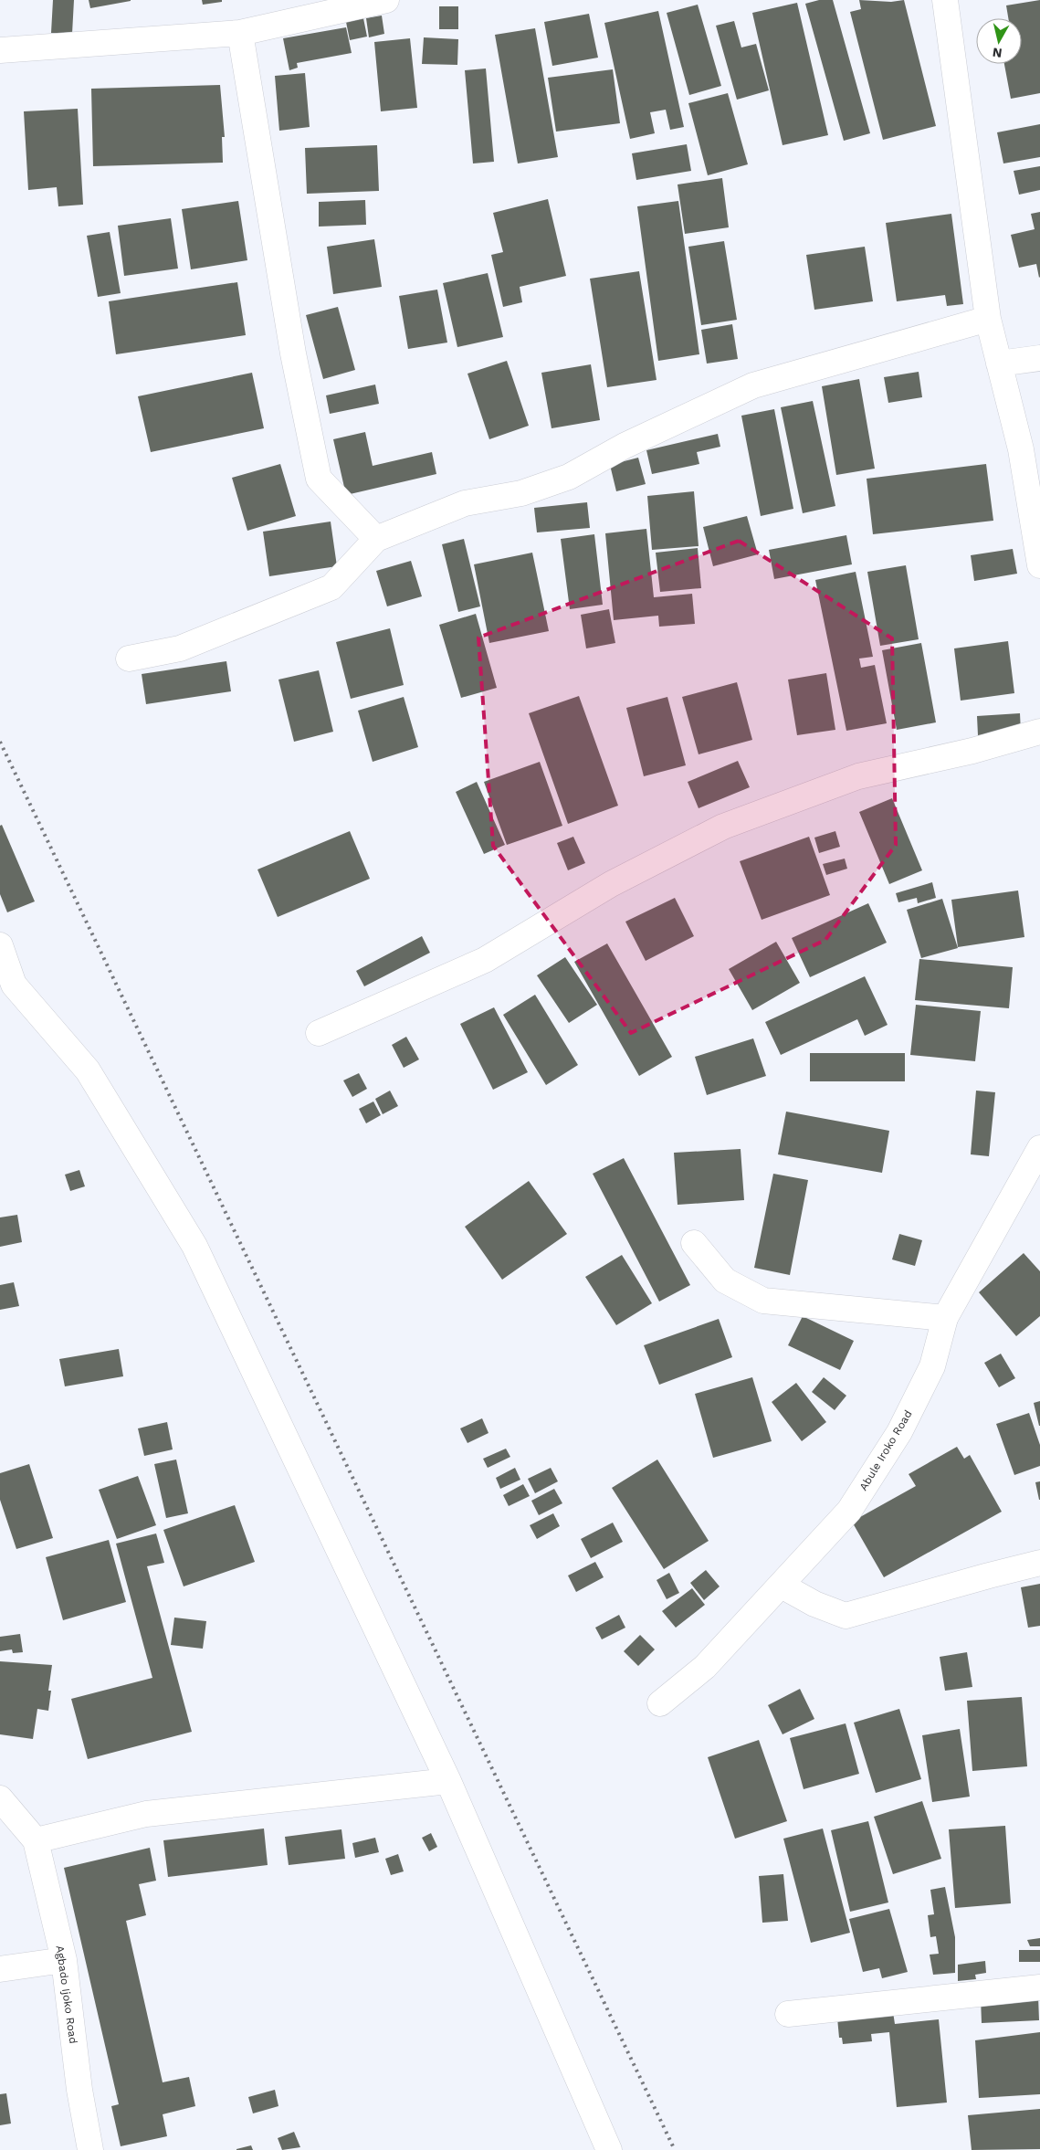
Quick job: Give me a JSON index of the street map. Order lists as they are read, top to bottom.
{
  "streets": {
    "street": ["Abule Iroko Road", "Agbado Ijoko Road"]
  },
  "north": "bottom"
}
